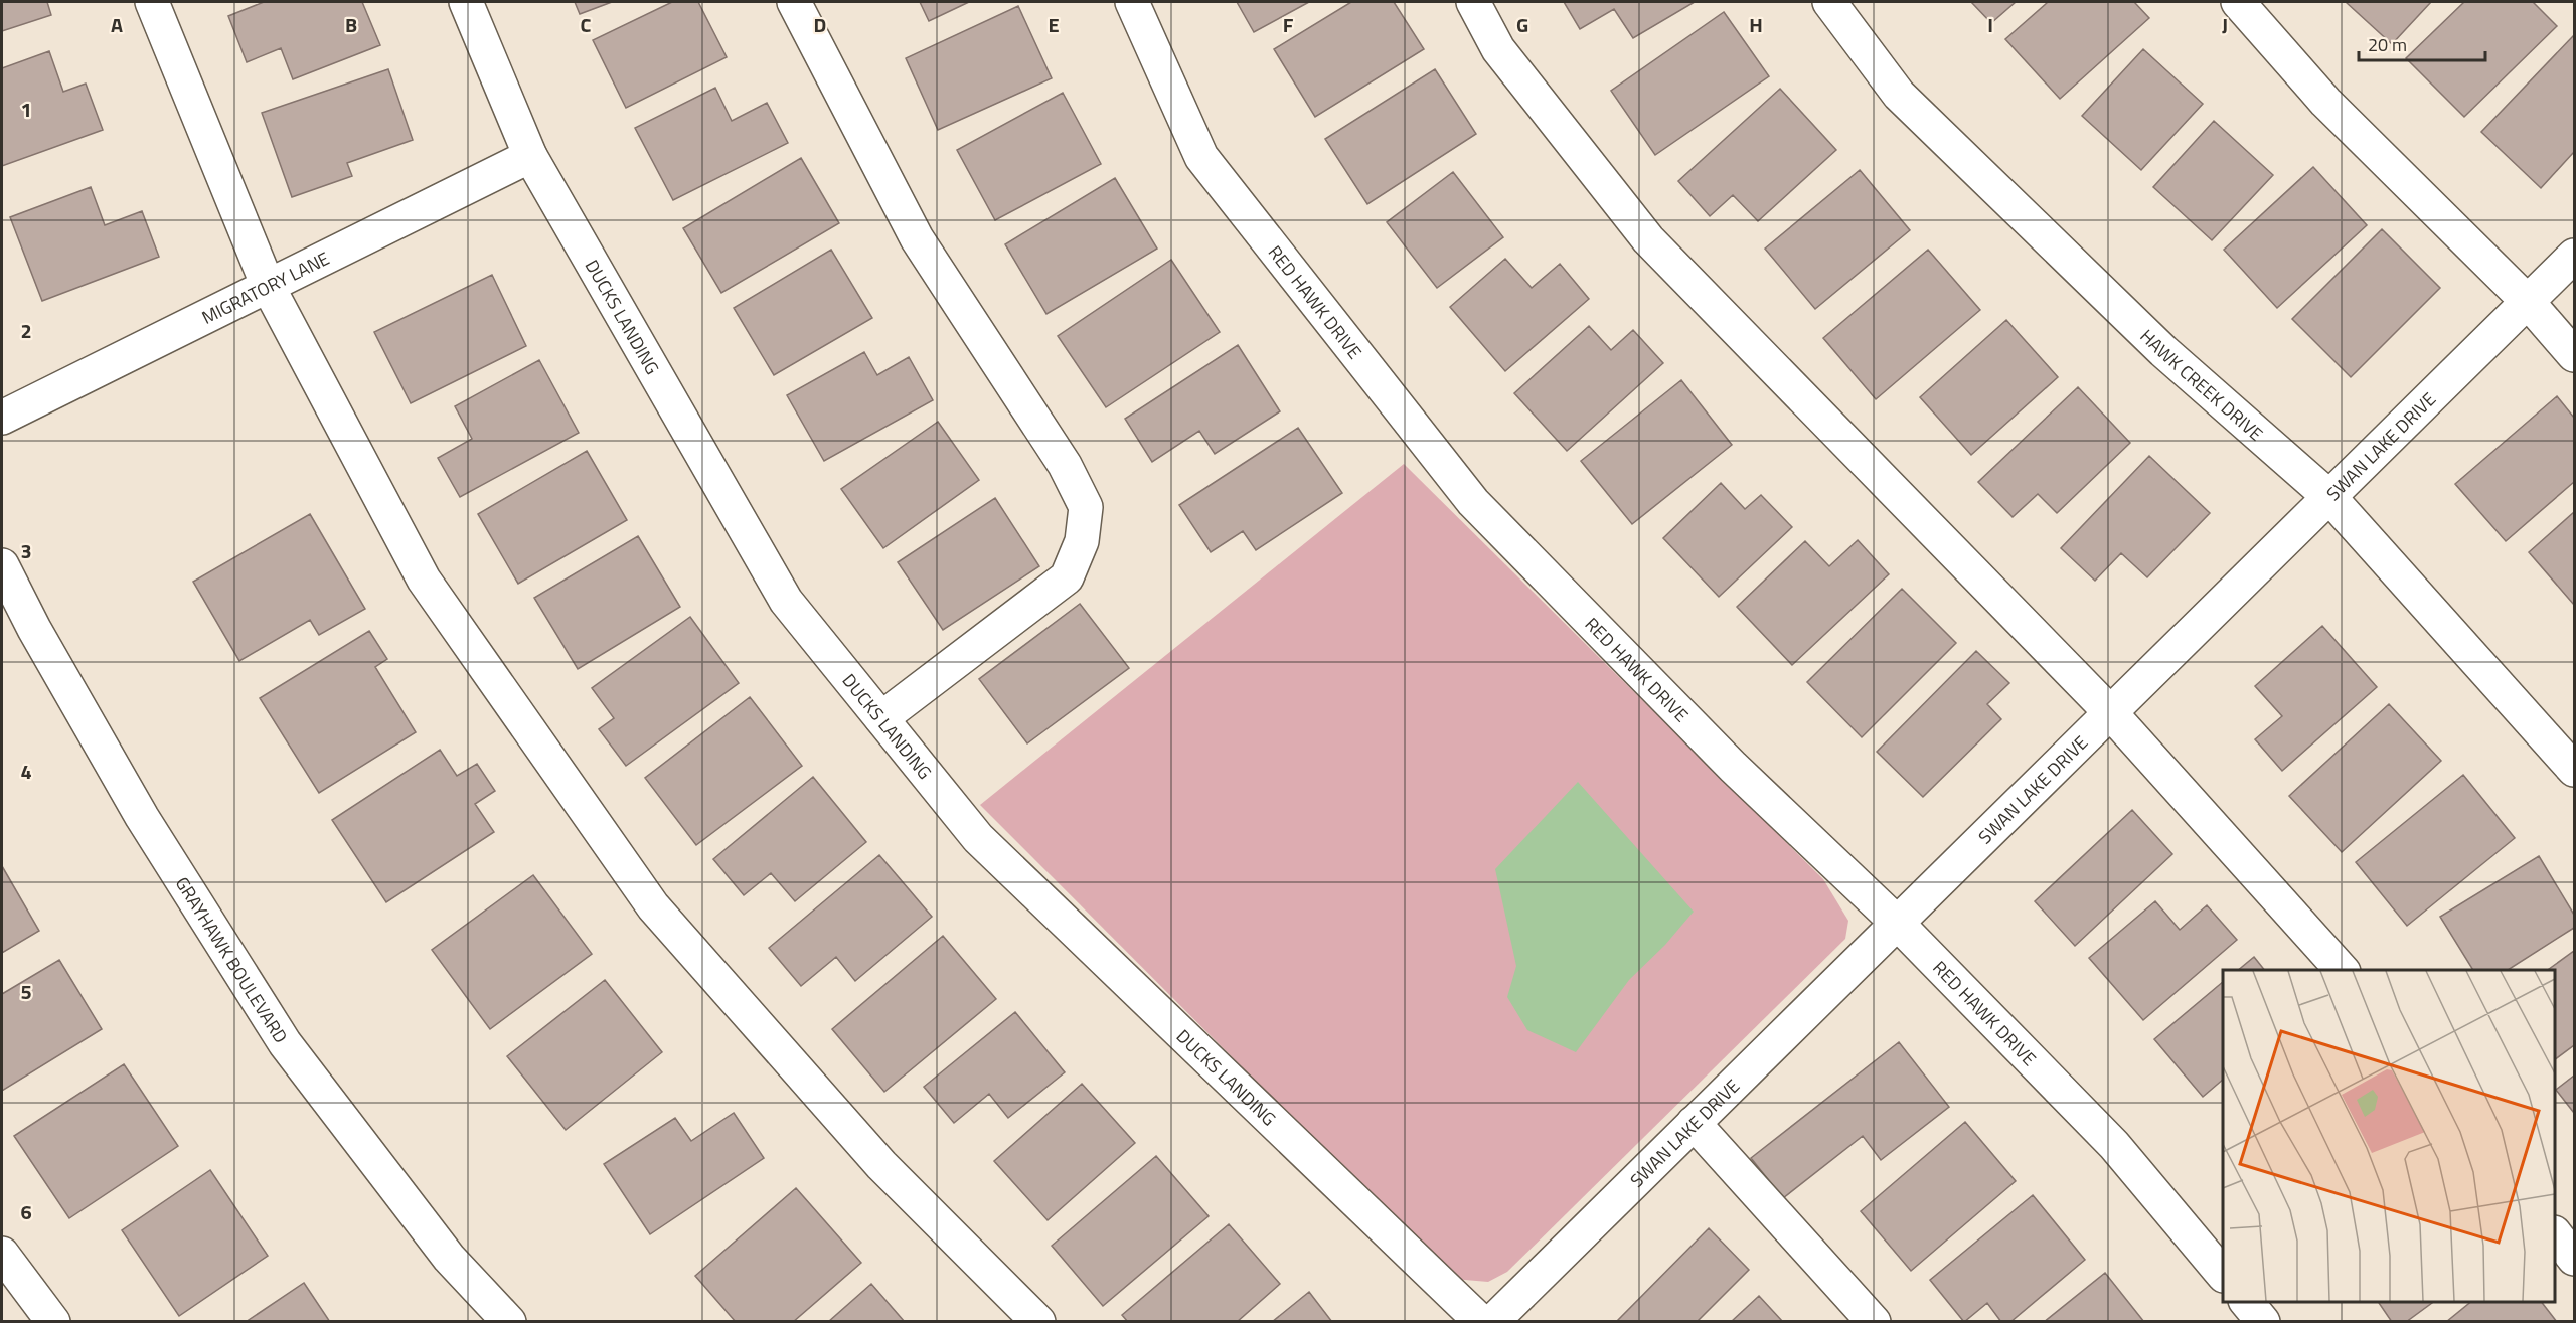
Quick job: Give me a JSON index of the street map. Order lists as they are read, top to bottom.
{
  "streets": {
    "street": [
      "MIGRATORY LANE",
      "RED HAWK DRIVE",
      "DUCKS LANDING",
      "HAWK CREEK DRIVE",
      "SWAN LAKE DRIVE",
      "GRAYHAWK BOULEVARD"
    ]
  },
  "crossings": [
    ["MIGRATORY LANE", "DUCKS LANDING"],
    ["RED HAWK DRIVE", "SWAN LAKE DRIVE"],
    ["HAWK CREEK DRIVE", "SWAN LAKE DRIVE"]
  ],
  "scale_bar": "20 m",
  "grid": {
    "columns": [
      "A",
      "B",
      "C",
      "D",
      "E",
      "F",
      "G",
      "H",
      "I",
      "J"
    ],
    "rows": [
      "1",
      "2",
      "3",
      "4",
      "5",
      "6"
    ]
  }
}
